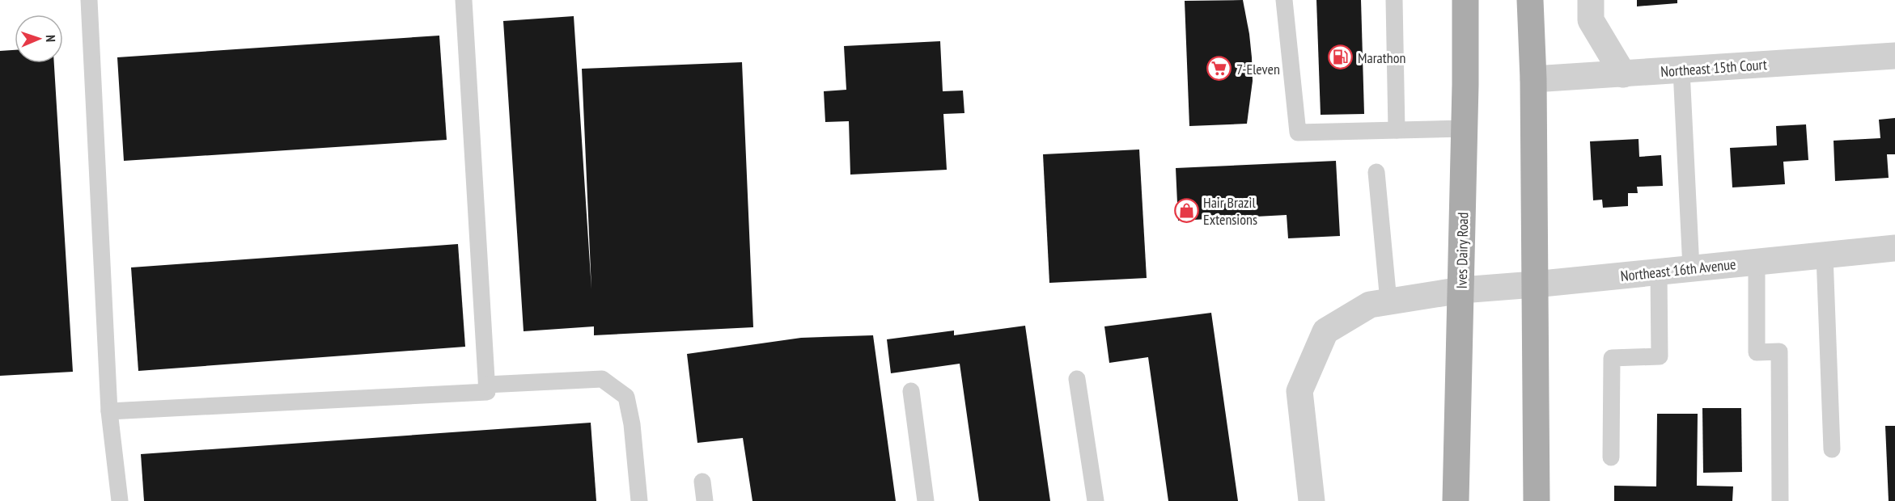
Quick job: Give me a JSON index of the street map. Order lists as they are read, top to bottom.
{
  "streets": {
    "main road": ["Ives Dairy Road"],
    "street": ["Northeast 15th Court", "Northeast 16th Avenue"]
  },
  "crossings": [
    ["Ives Dairy Road", "Northeast 16th Avenue"]
  ],
  "places": {
    "fuel station": ["Marathon"],
    "supermarket": ["7-Eleven"],
    "shop": ["Hair Brazil Extensions"]
  },
  "north": "right"
}
